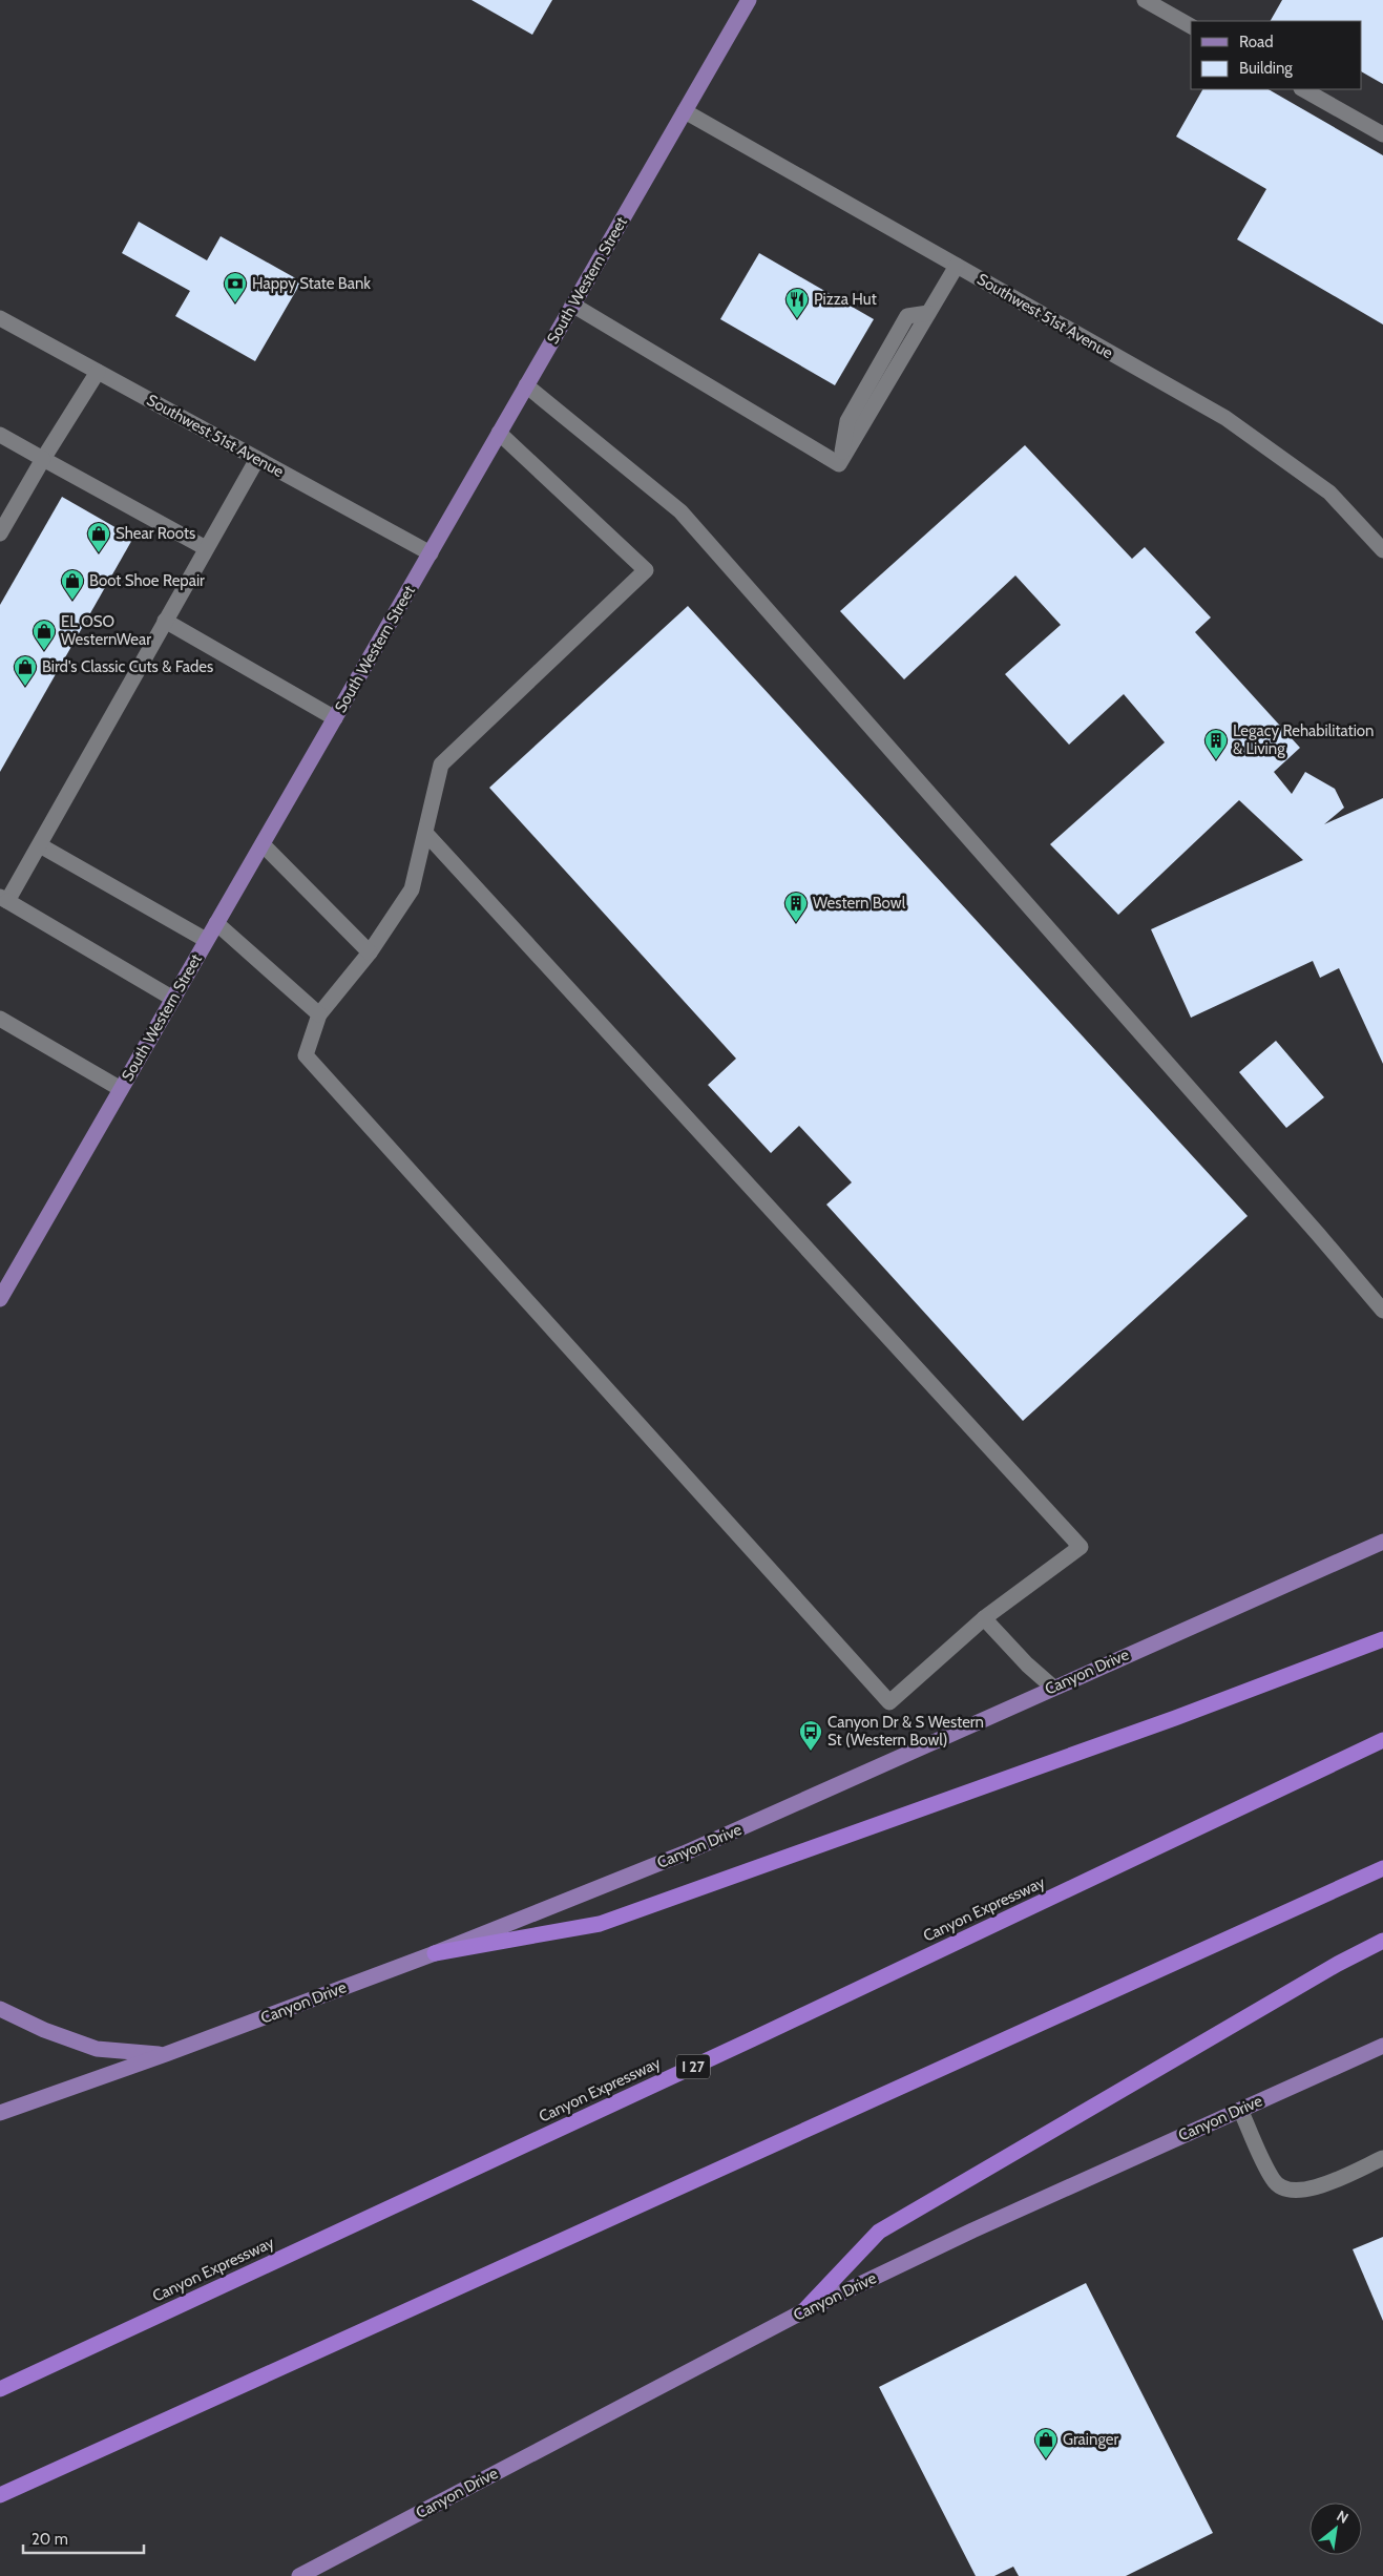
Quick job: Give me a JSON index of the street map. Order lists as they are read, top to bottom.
{
  "streets": {
    "highway": ["Canyon Expressway", "I 27"],
    "main road": ["South Western Street", "Canyon Drive"],
    "street": ["Southwest 51st Avenue"]
  },
  "crossings": [
    ["South Western Street", "Southwest 51st Avenue"]
  ],
  "places": {
    "bank": ["Happy State Bank"],
    "restaurant": ["Pizza Hut"],
    "shop": [
      "Shear Roots",
      "Boot Shoe Repair",
      "EL OSO WesternWear",
      "Bird's Classic Cuts & Fades",
      "Grainger"
    ],
    "building": ["Legacy Rehabilitation & Living", "Western Bowl"],
    "bus stop": ["Canyon Dr & S Western St (Western Bowl)"]
  },
  "legend": ["Road", "Building"],
  "scale_bar": "20 m",
  "north": "top right"
}
